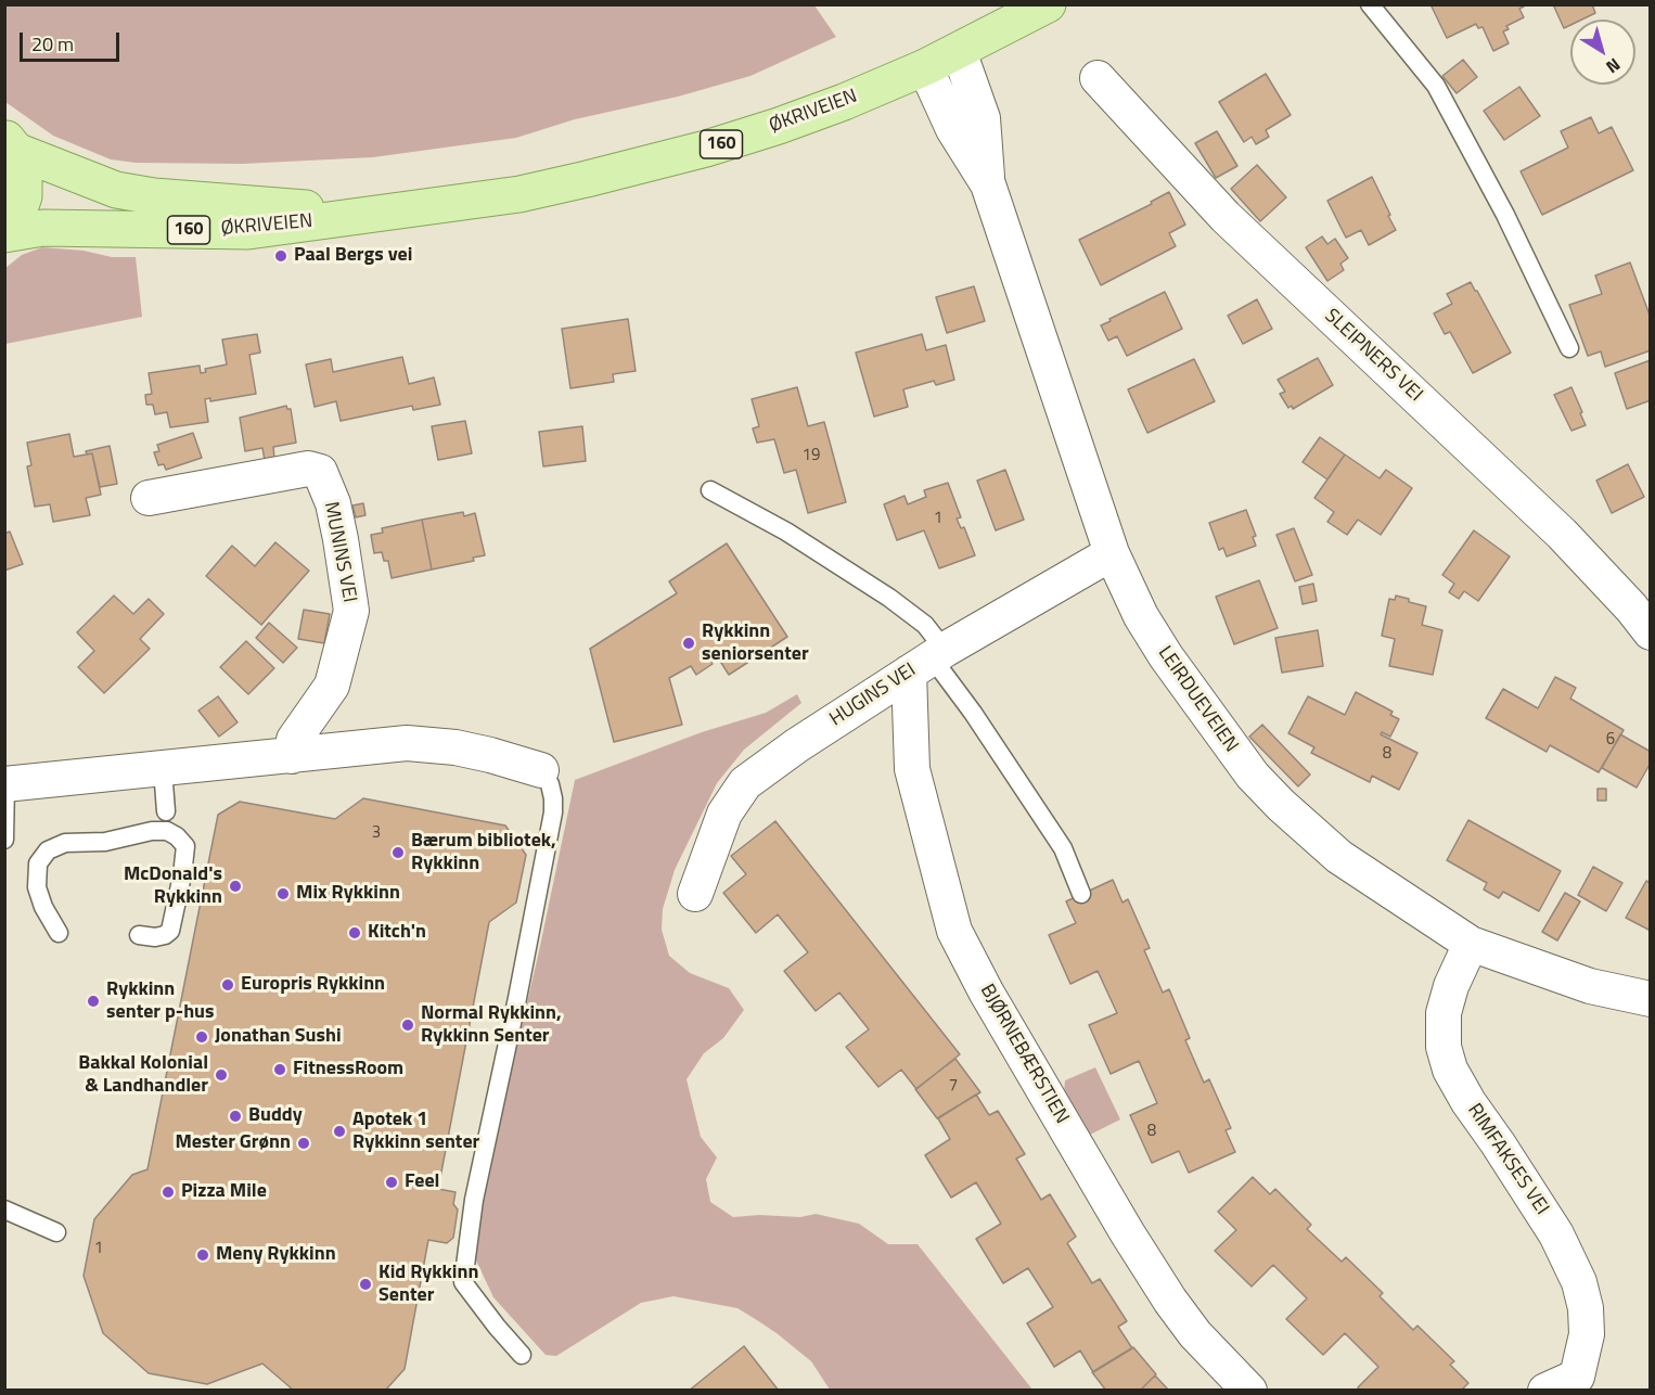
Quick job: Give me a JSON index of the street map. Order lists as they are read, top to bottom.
{
  "streets": {
    "main road": ["ØKRIVEIEN", "160"],
    "street": [
      "SLEIPNERS VEI",
      "MUNINS VEI",
      "HUGINS VEI",
      "LEIRDUEVEIEN",
      "BJØRNEBÆRSTIEN",
      "RIMFAKSES VEI"
    ]
  },
  "crossings": [
    ["ØKRIVEIEN", "160"],
    ["ØKRIVEIEN", "LEIRDUEVEIEN"],
    ["HUGINS VEI", "LEIRDUEVEIEN"],
    ["HUGINS VEI", "BJØRNEBÆRSTIEN"],
    ["LEIRDUEVEIEN", "RIMFAKSES VEI"]
  ],
  "places": [
    "Paal Bergs vei",
    "Rykkinn seniorsenter",
    "Bærum bibliotek, Rykkinn",
    "McDonald's Rykkinn",
    "Mix Rykkinn",
    "Kitch'n",
    "Europris Rykkinn",
    "Rykkinn senter p-hus",
    "Normal Rykkinn, Rykkinn Senter",
    "Jonathan Sushi",
    "FitnessRoom",
    "Bakkal Kolonial & Landhandler",
    "Buddy",
    "Apotek 1 Rykkinn senter",
    "Mester Grønn",
    "Feel",
    "Pizza Mile",
    "Meny Rykkinn",
    "Kid Rykkinn Senter"
  ],
  "house_numbers": [
    "19",
    "1",
    "6",
    "8",
    "3",
    "7",
    "8",
    "1"
  ],
  "scale_bar": "20 m",
  "north": "bottom right"
}
